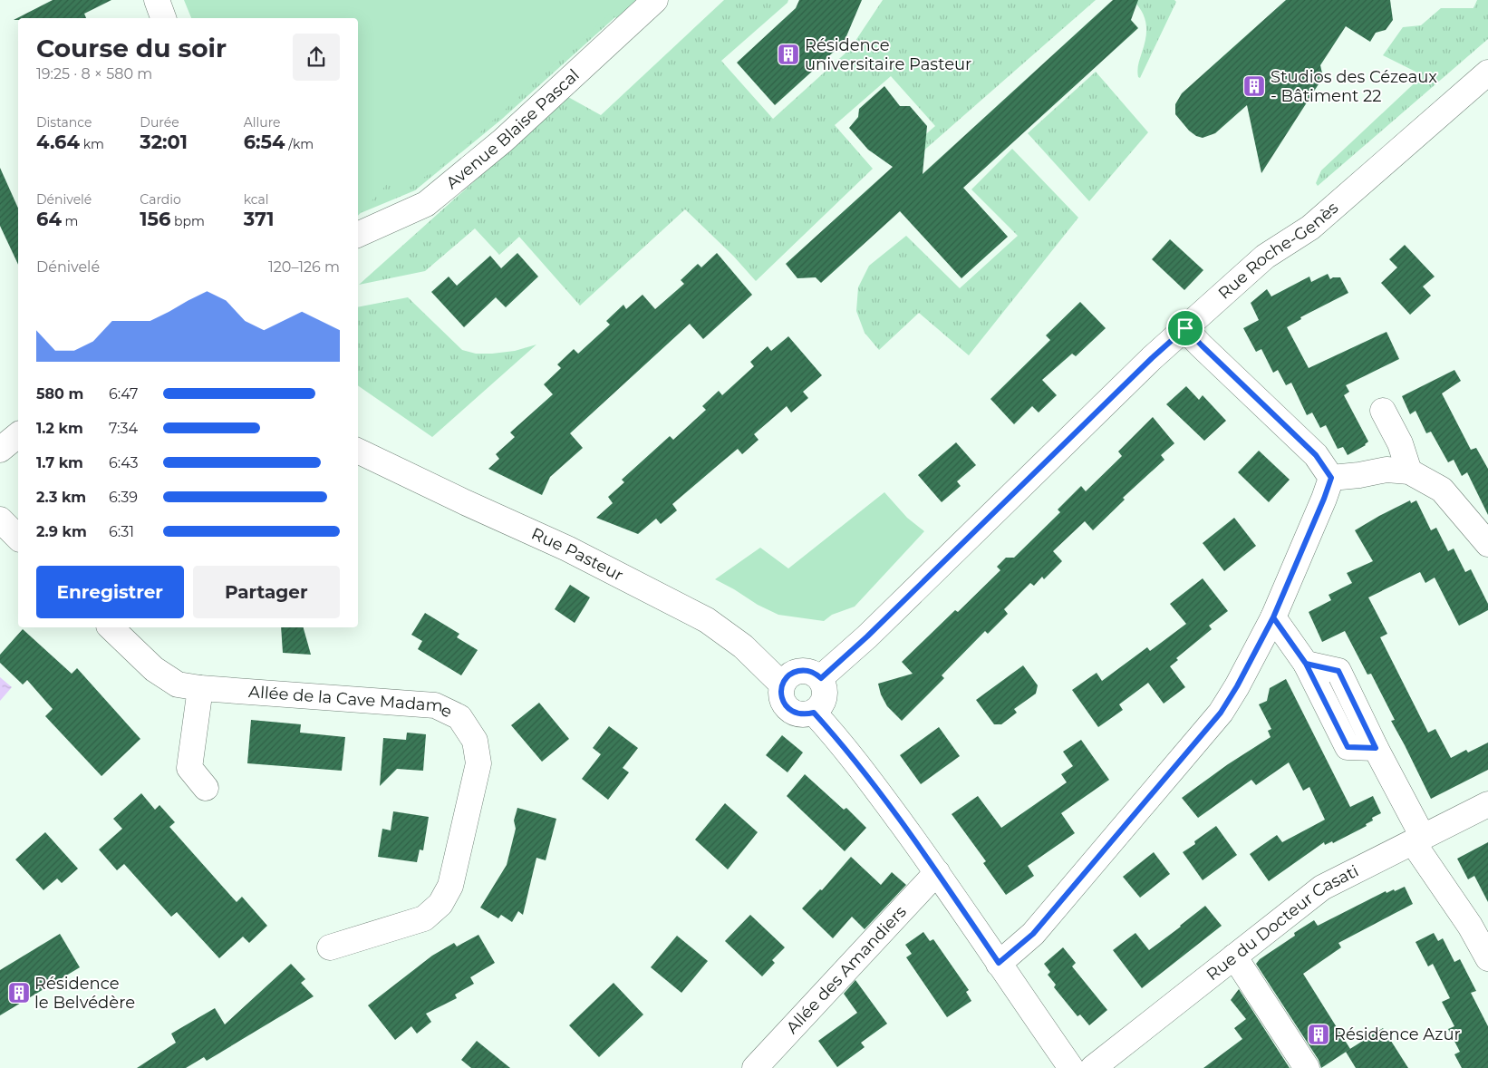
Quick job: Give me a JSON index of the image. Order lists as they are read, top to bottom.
{
  "streets": {
    "street": [
      "Avenue Blaise Pascal",
      "Rue Roche-Genès",
      "Rue Pasteur",
      "Allée de la Cave Madame",
      "Rue du Docteur Casati",
      "Allée des Amandiers"
    ]
  },
  "crossings": [
    ["Rue Roche-Genès", "Rue Pasteur"]
  ],
  "places": {
    "building": [
      "Résidence universitaire Pasteur",
      "Studios des Cézeaux - Bâtiment 22",
      "Résidence le Belvédère",
      "Résidence Azur"
    ]
  },
  "page": {
    "heading": ["Course du soir", "19:25 · 8 × 580 m"],
    "stats": [
      ["Distance", "4.64 km"],
      ["Durée", "32:01"],
      ["Allure", "6:54 /km"],
      ["Dénivelé", "64 m"],
      ["Cardio", "156 bpm"],
      ["kcal", "371"]
    ],
    "chart": ["Dénivelé", "120–126 m"],
    "list": [
      {
        "name": "580 m",
        "note": "6:47"
      },
      {
        "name": "1.2 km",
        "note": "7:34"
      },
      {
        "name": "1.7 km",
        "note": "6:43"
      },
      {
        "name": "2.3 km",
        "note": "6:39"
      },
      {
        "name": "2.9 km",
        "note": "6:31"
      }
    ],
    "buttons": ["Enregistrer", "Partager"]
  }
}
